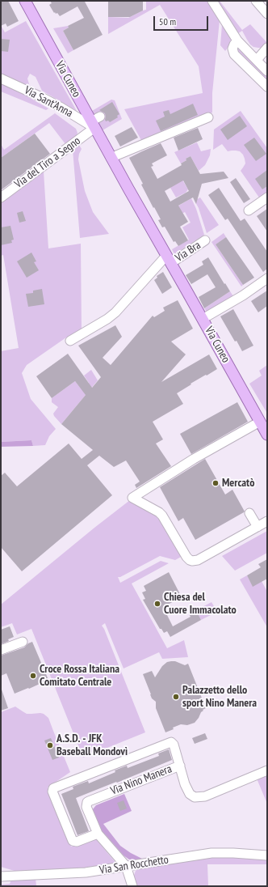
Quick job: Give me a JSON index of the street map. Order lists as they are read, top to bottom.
{
  "streets": {
    "main road": ["Via Cuneo"],
    "street": [
      "Via Sant'Anna",
      "Via del Tiro a Segno",
      "Via Bra",
      "Via Nino Manera",
      "Via San Rocchetto"
    ]
  },
  "crossings": [
    ["Via Cuneo", "Via Sant'Anna"],
    ["Via Cuneo", "Via del Tiro a Segno"],
    ["Via Cuneo", "Via Bra"],
    ["Via Sant'Anna", "Via del Tiro a Segno"],
    ["Via Nino Manera", "Via San Rocchetto"]
  ],
  "places": [
    "Mercatò",
    "Chiesa del Cuore Immacolato",
    "Croce Rossa Italiana Comitato Centrale",
    "Palazzetto dello sport Nino Manera",
    "A.S.D. - JFK Baseball Mondovì"
  ],
  "scale_bar": "50 m"
}
